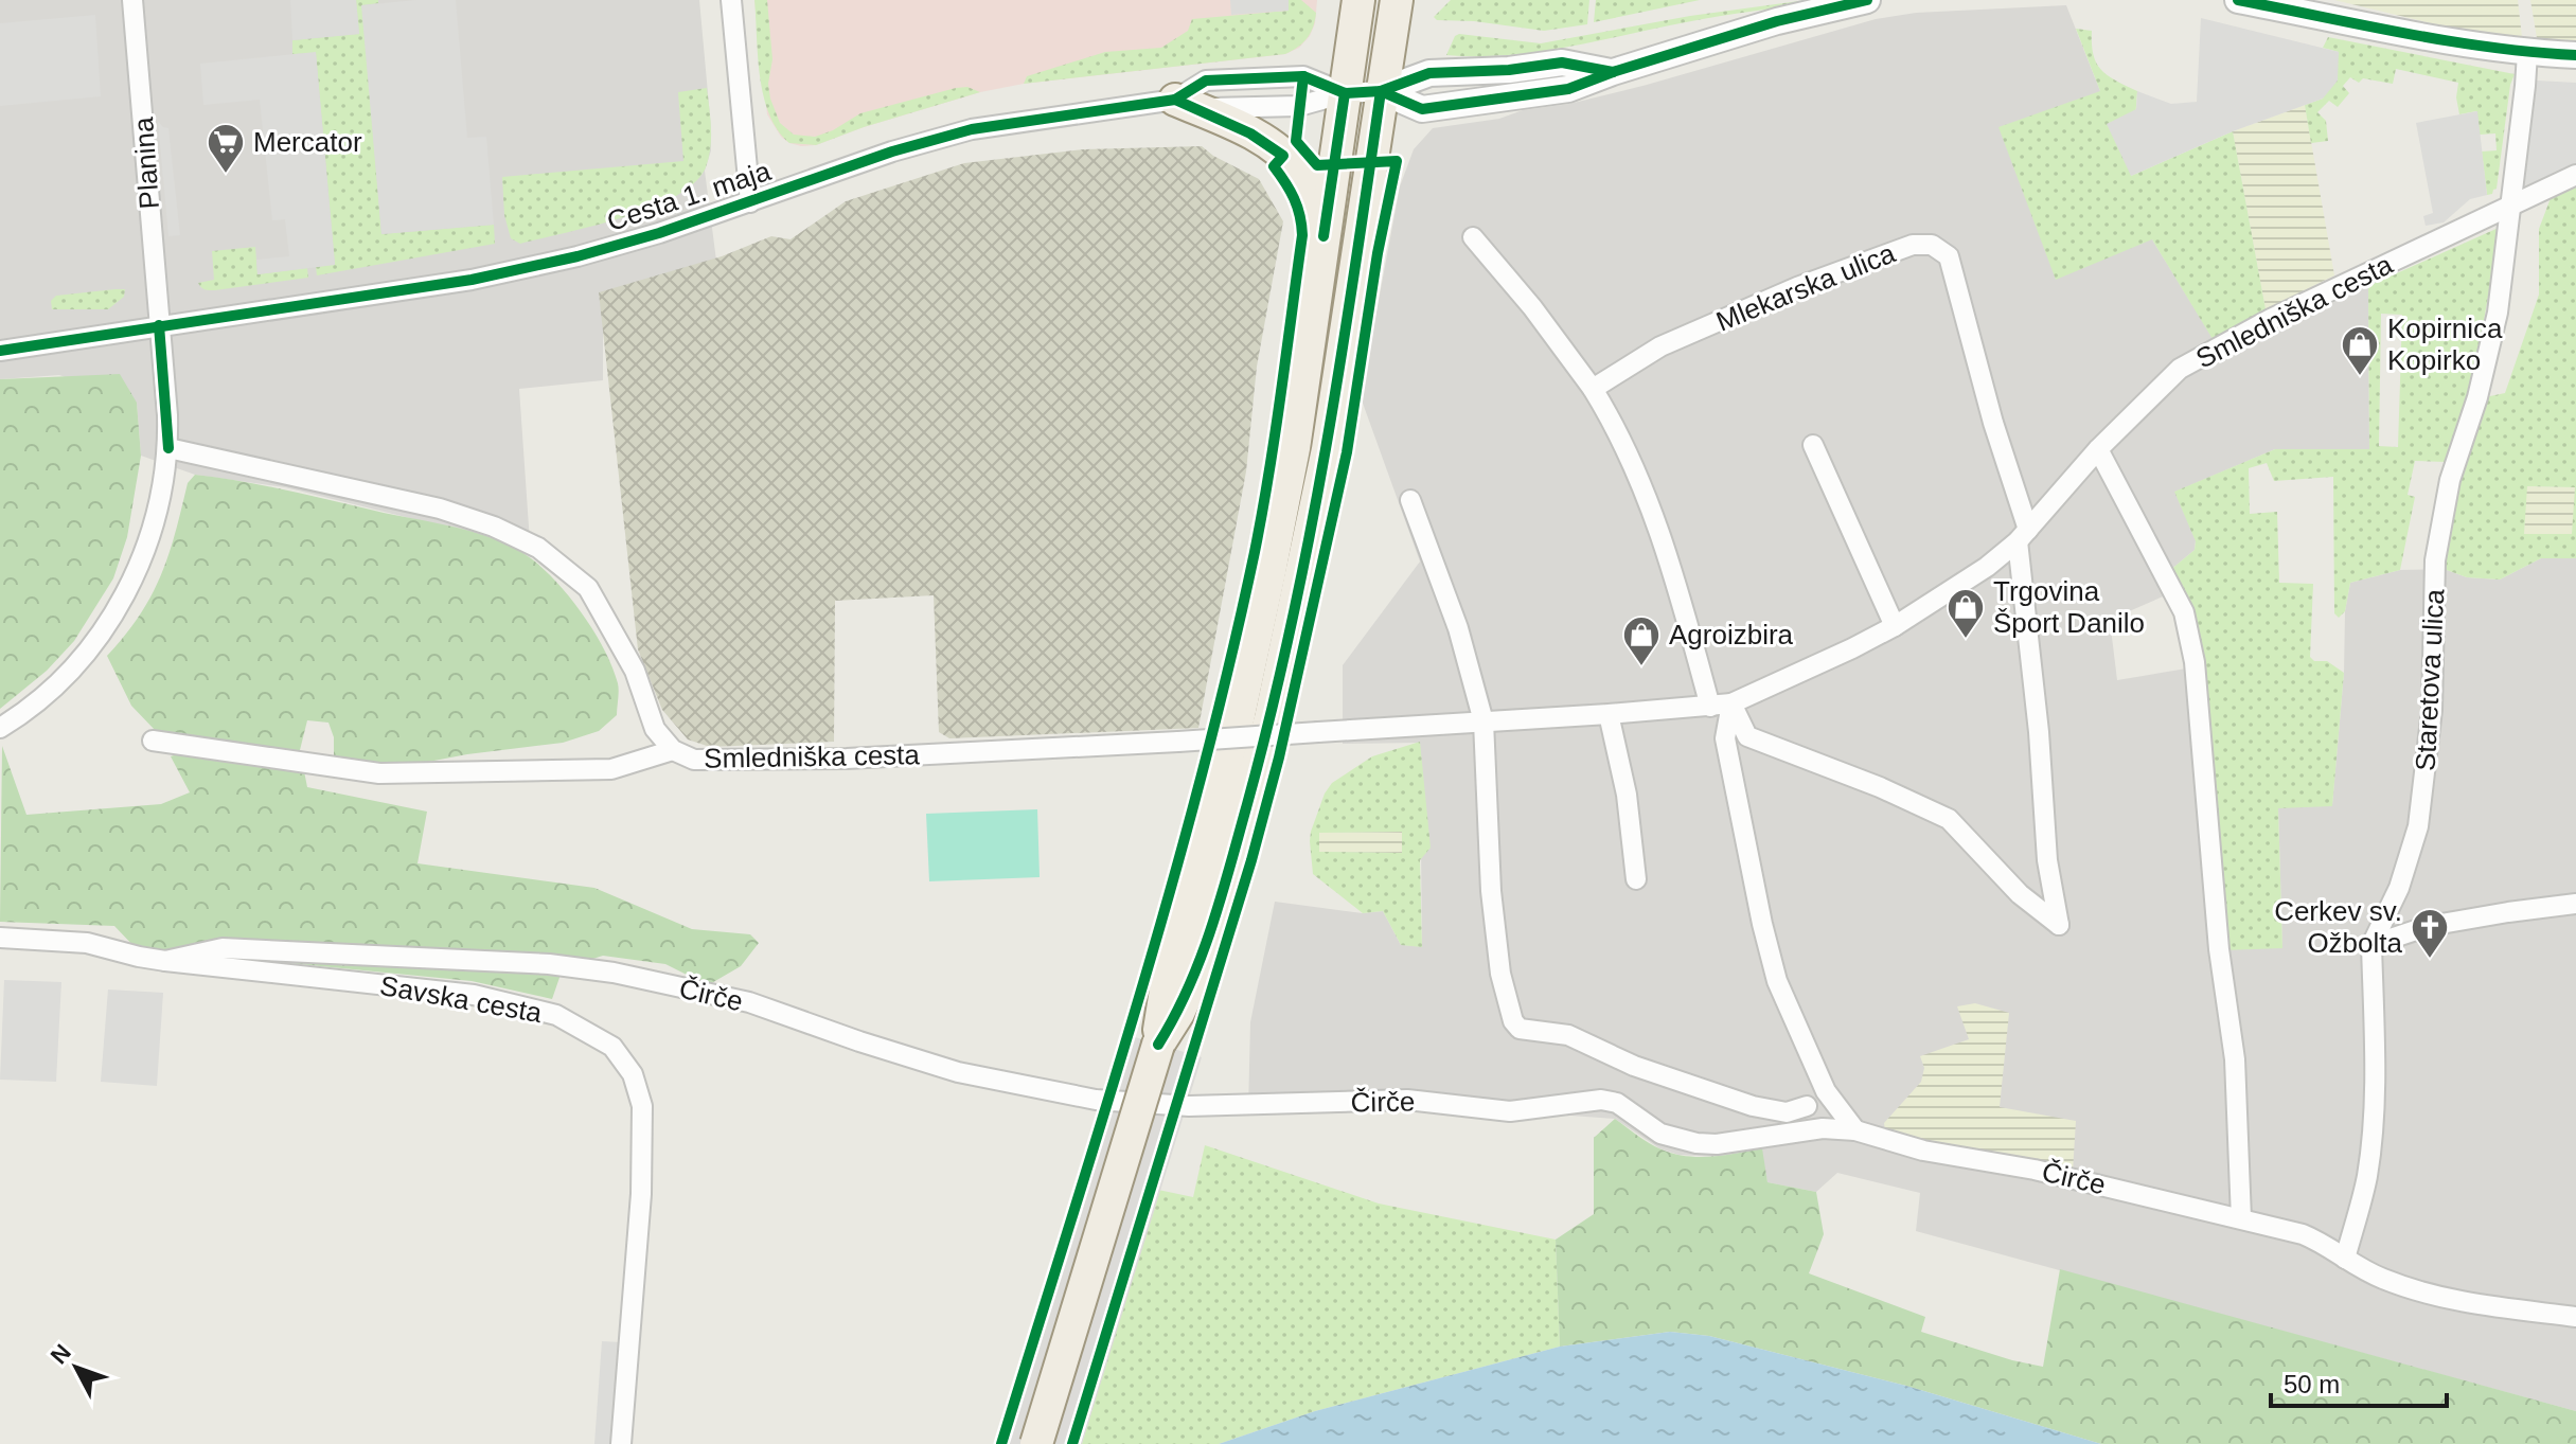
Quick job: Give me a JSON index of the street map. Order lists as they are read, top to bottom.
{
  "streets": {
    "street": [
      "Planina",
      "Cesta 1. maja",
      "Mlekarska ulica",
      "Smledniška cesta",
      "Staretova ulica",
      "Čirče",
      "Savska cesta"
    ]
  },
  "crossings": [
    ["Planina", "Cesta 1. maja"],
    ["Mlekarska ulica", "Smledniška cesta"],
    ["Smledniška cesta", "Staretova ulica"],
    ["Čirče", "Savska cesta"]
  ],
  "places": {
    "supermarket": ["Mercator"],
    "shop": ["Kopirnica Kopirko", "Trgovina Šport Danilo", "Agroizbira"],
    "church": ["Cerkev sv. Ožbolta"]
  },
  "scale_bar": "50 m",
  "north": "top left"
}
